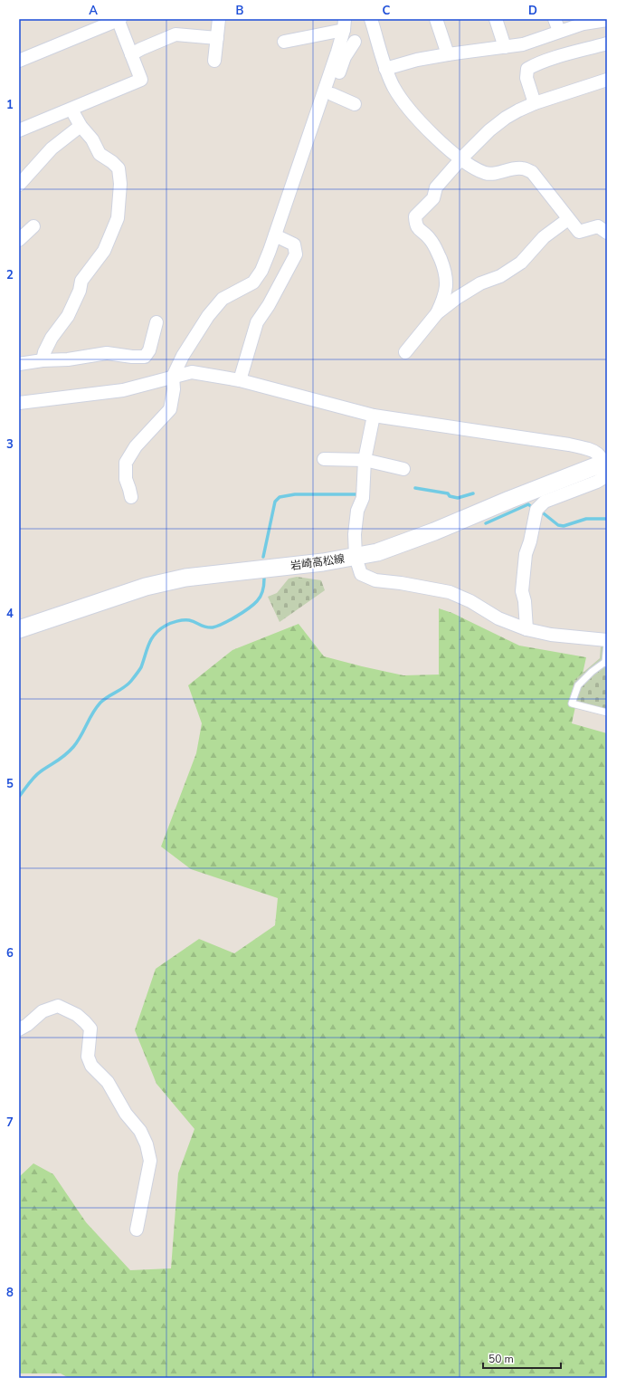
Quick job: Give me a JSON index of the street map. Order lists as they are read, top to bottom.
{
  "streets": {
    "main road": ["岩崎高松線"]
  },
  "scale_bar": "50 m",
  "grid": {
    "columns": [
      "A",
      "B",
      "C",
      "D"
    ],
    "rows": [
      "1",
      "2",
      "3",
      "4",
      "5",
      "6",
      "7",
      "8"
    ]
  }
}
